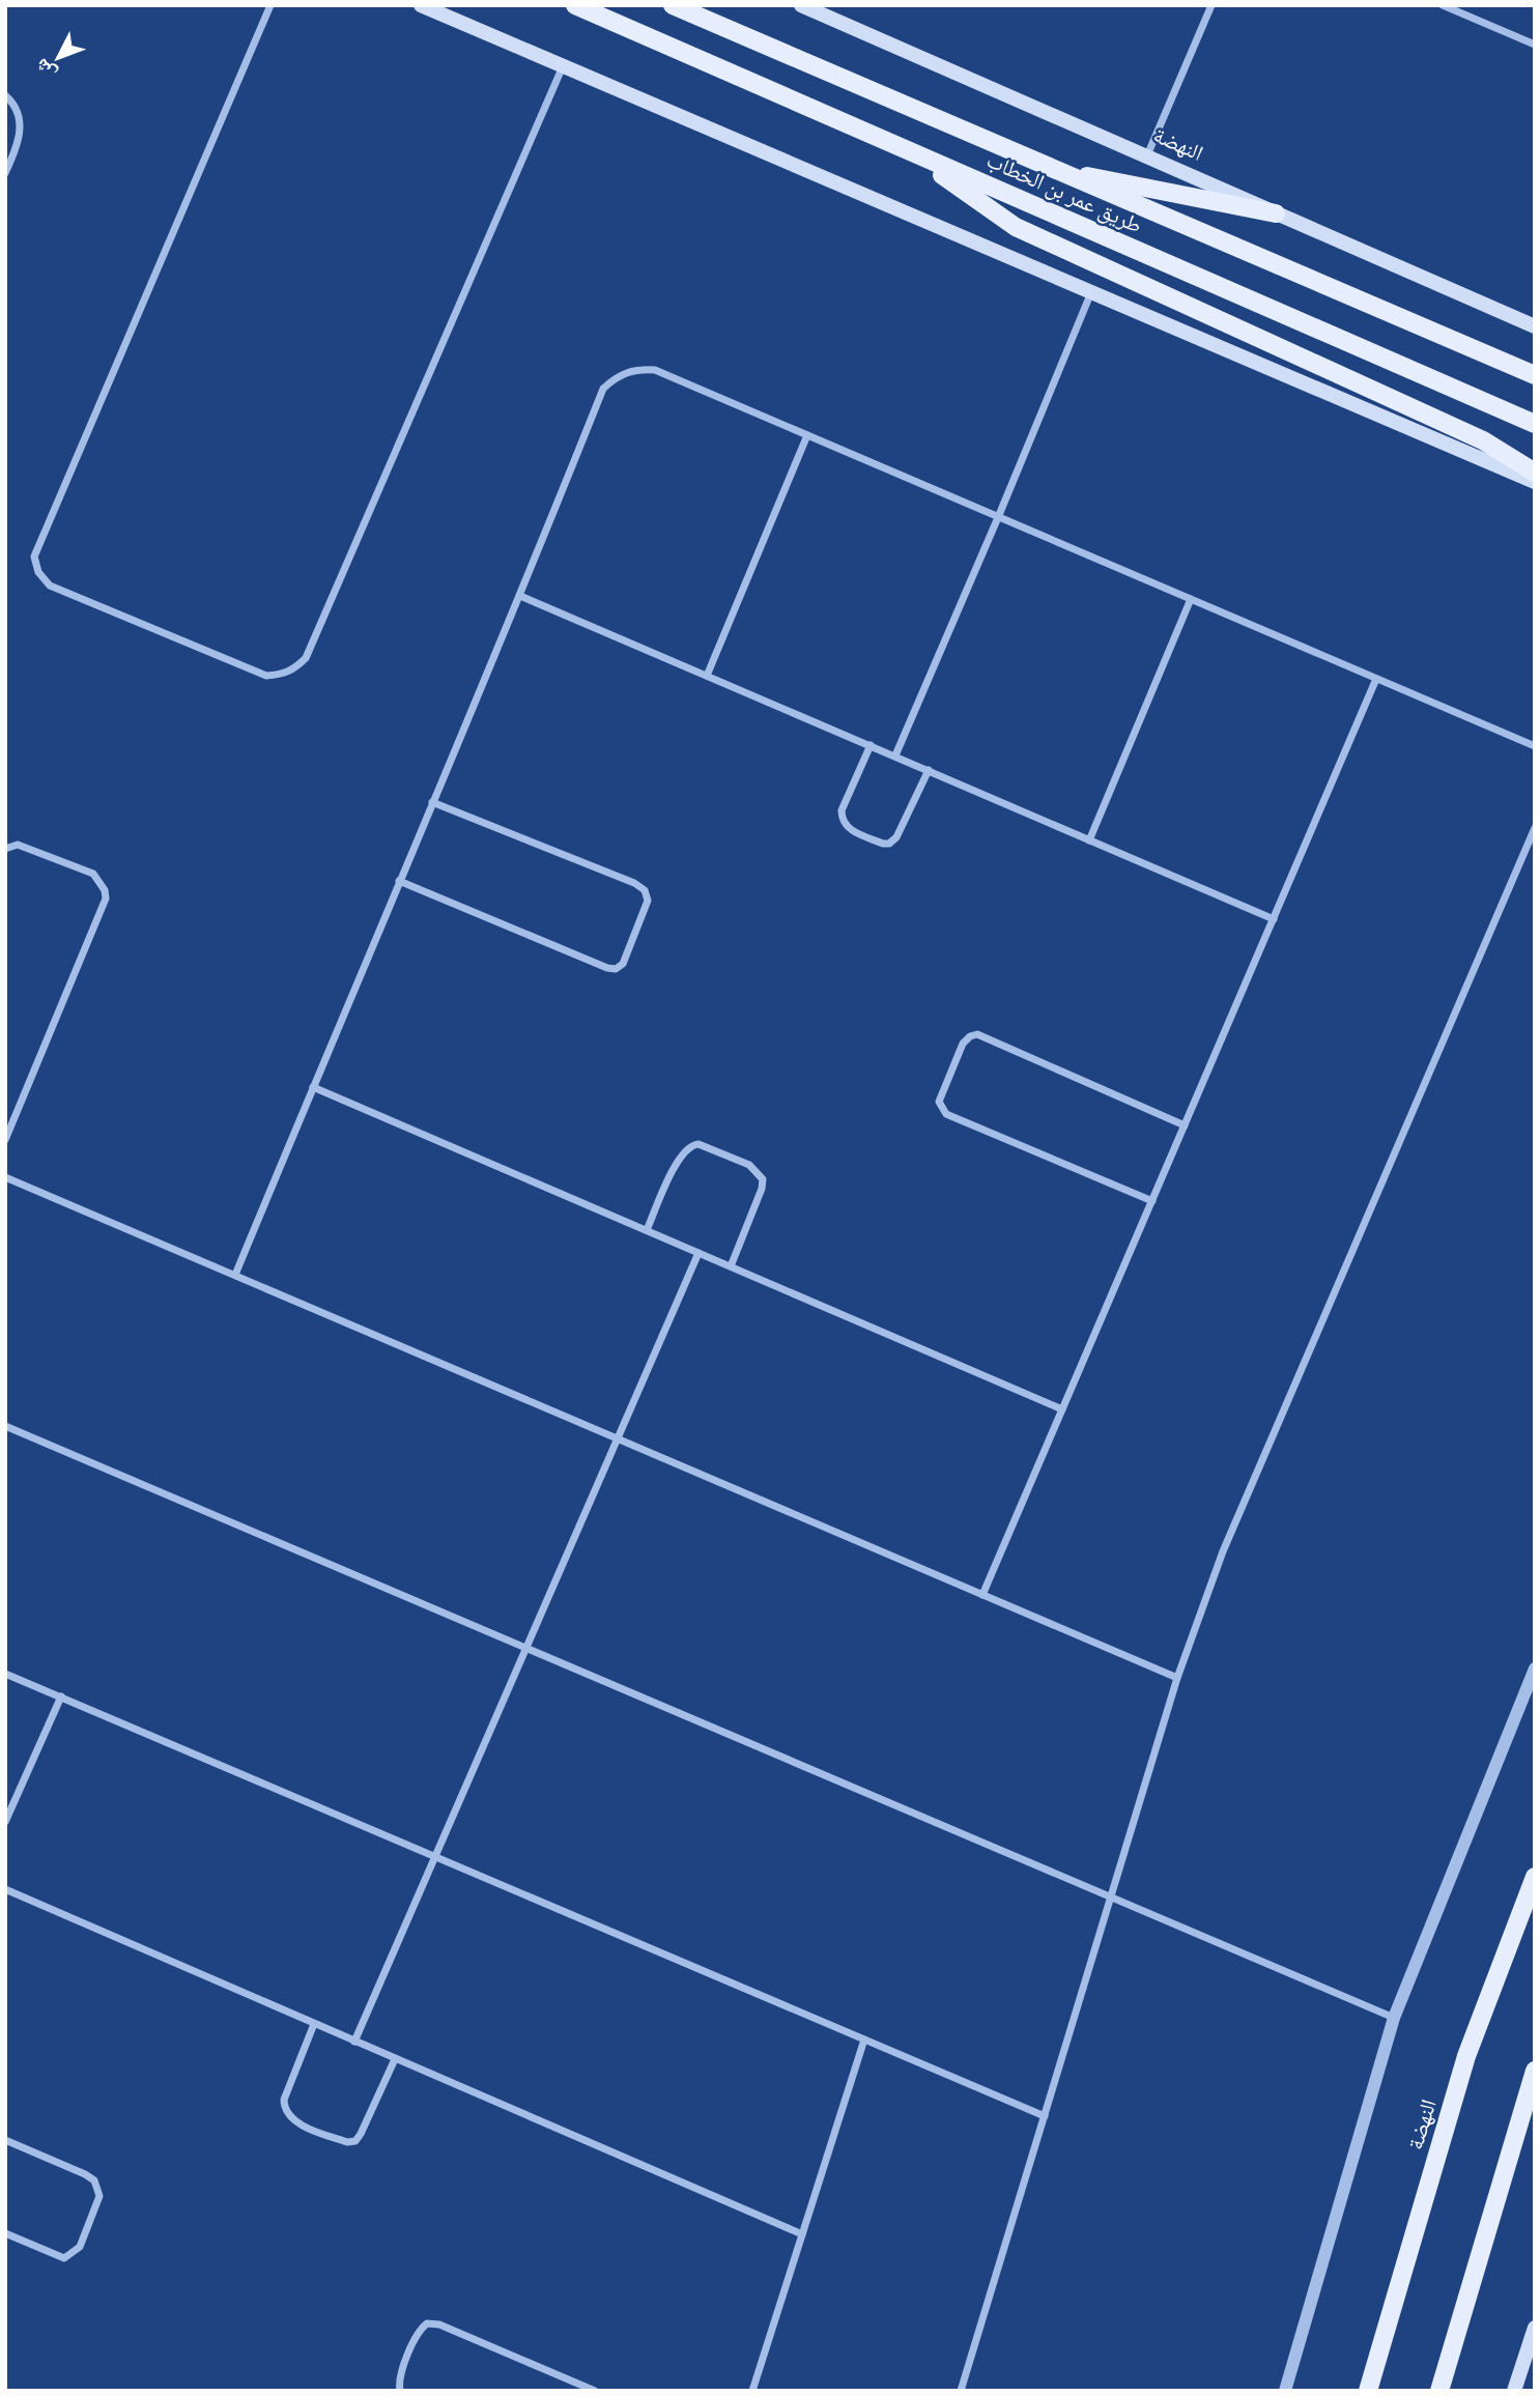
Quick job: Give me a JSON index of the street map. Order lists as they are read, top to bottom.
{
  "streets": {
    "main road": ["النهضة", "طريق عمر بن الخطاب"]
  },
  "north": "bottom left"
}
